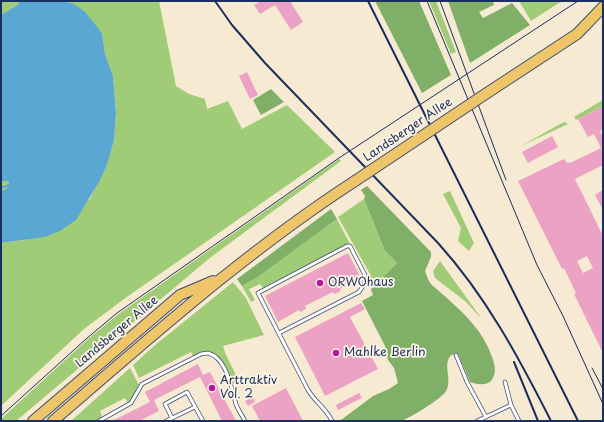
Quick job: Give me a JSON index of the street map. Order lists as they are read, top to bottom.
{
  "streets": {
    "main road": ["Landsberger Allee"]
  },
  "places": ["ORWOhaus", "Mahlke Berlin", "Arttraktiv Vol. 2"]
}
